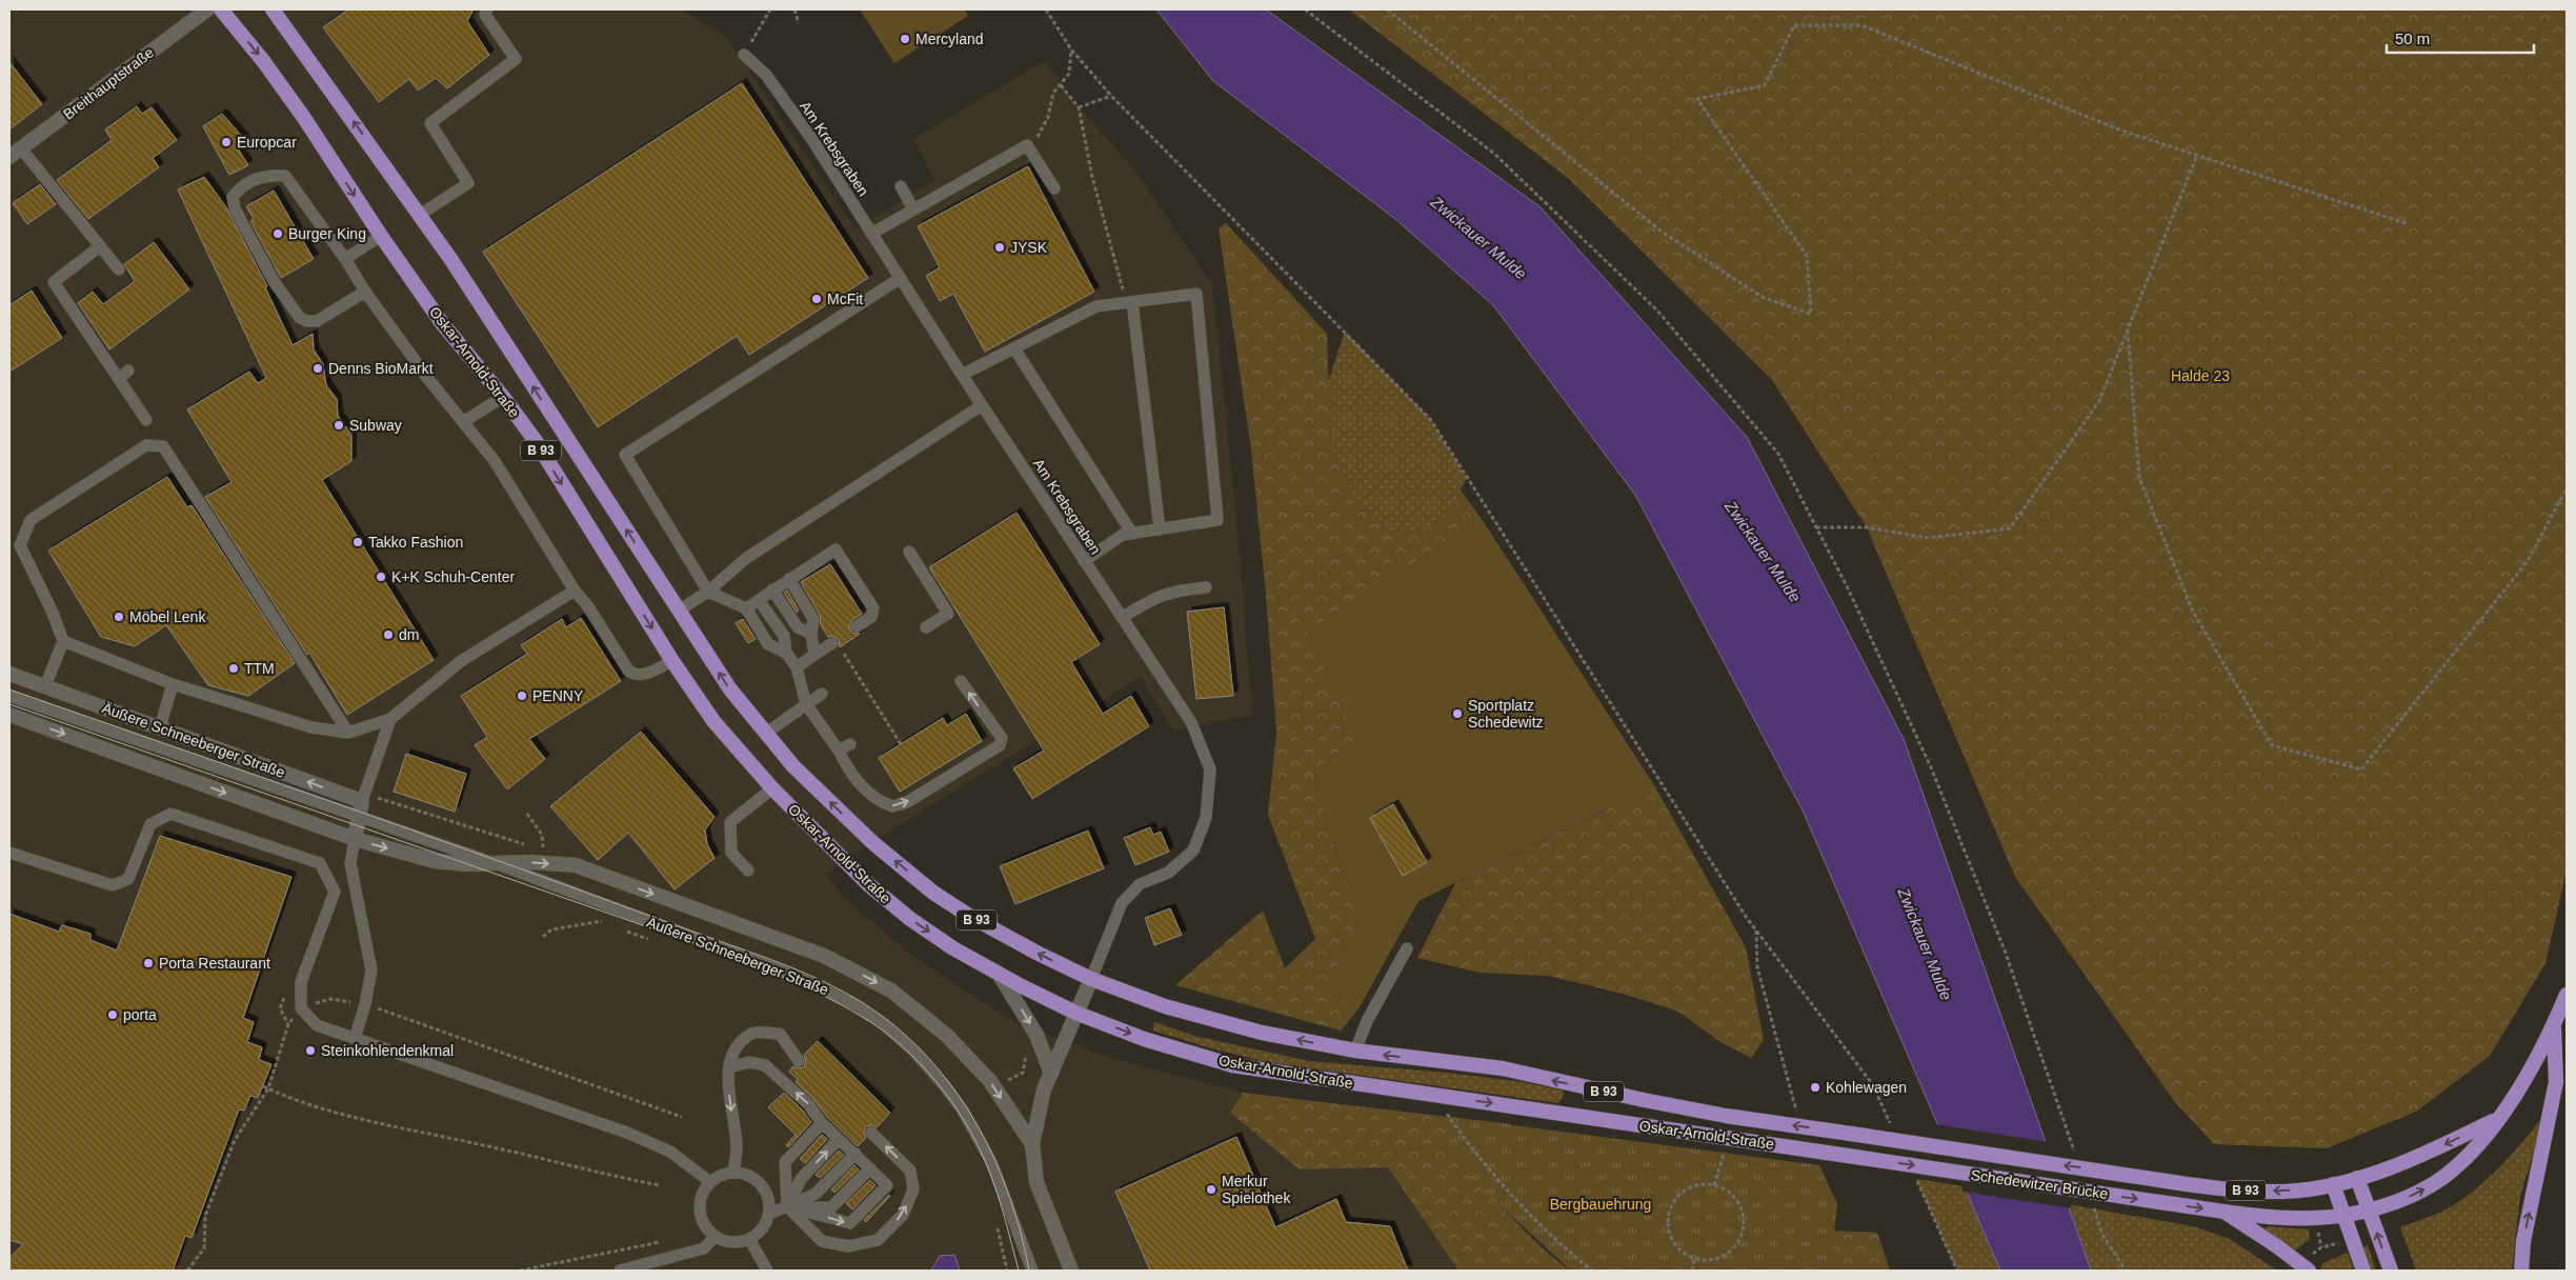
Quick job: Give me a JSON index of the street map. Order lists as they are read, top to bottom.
{
  "streets": {
    "main road": ["Oskar-Arnold-Straße", "B 93", "Schedewitzer Brücke"],
    "street": ["Breithauptstraße", "Äußere Schneeberger Straße"],
    "lane": ["Am Krebsgraben"]
  },
  "crossings": [
    ["Am Krebsgraben", "Oskar-Arnold-Straße"],
    ["Am Krebsgraben", "Äußere Schneeberger Straße"],
    ["Oskar-Arnold-Straße", "Äußere Schneeberger Straße"],
    ["Oskar-Arnold-Straße", "Schedewitzer Brücke"],
    ["B 93", "Schedewitzer Brücke"]
  ],
  "water": ["Zwickauer Mulde"],
  "parks": ["Halde 23", "Bergbauehrung"],
  "places": [
    "Mercyland",
    "Europcar",
    "Burger King",
    "JYSK",
    "McFit",
    "Denns BioMarkt",
    "Subway",
    "Takko Fashion",
    "K+K Schuh-Center",
    "Möbel Lenk",
    "dm",
    "TTM",
    "PENNY",
    "Sportplatz Schedewitz",
    "Porta Restaurant",
    "porta",
    "Steinkohlendenkmal",
    "Kohlewagen",
    "Merkur Spielothek"
  ],
  "scale_bar": "50 m"
}
